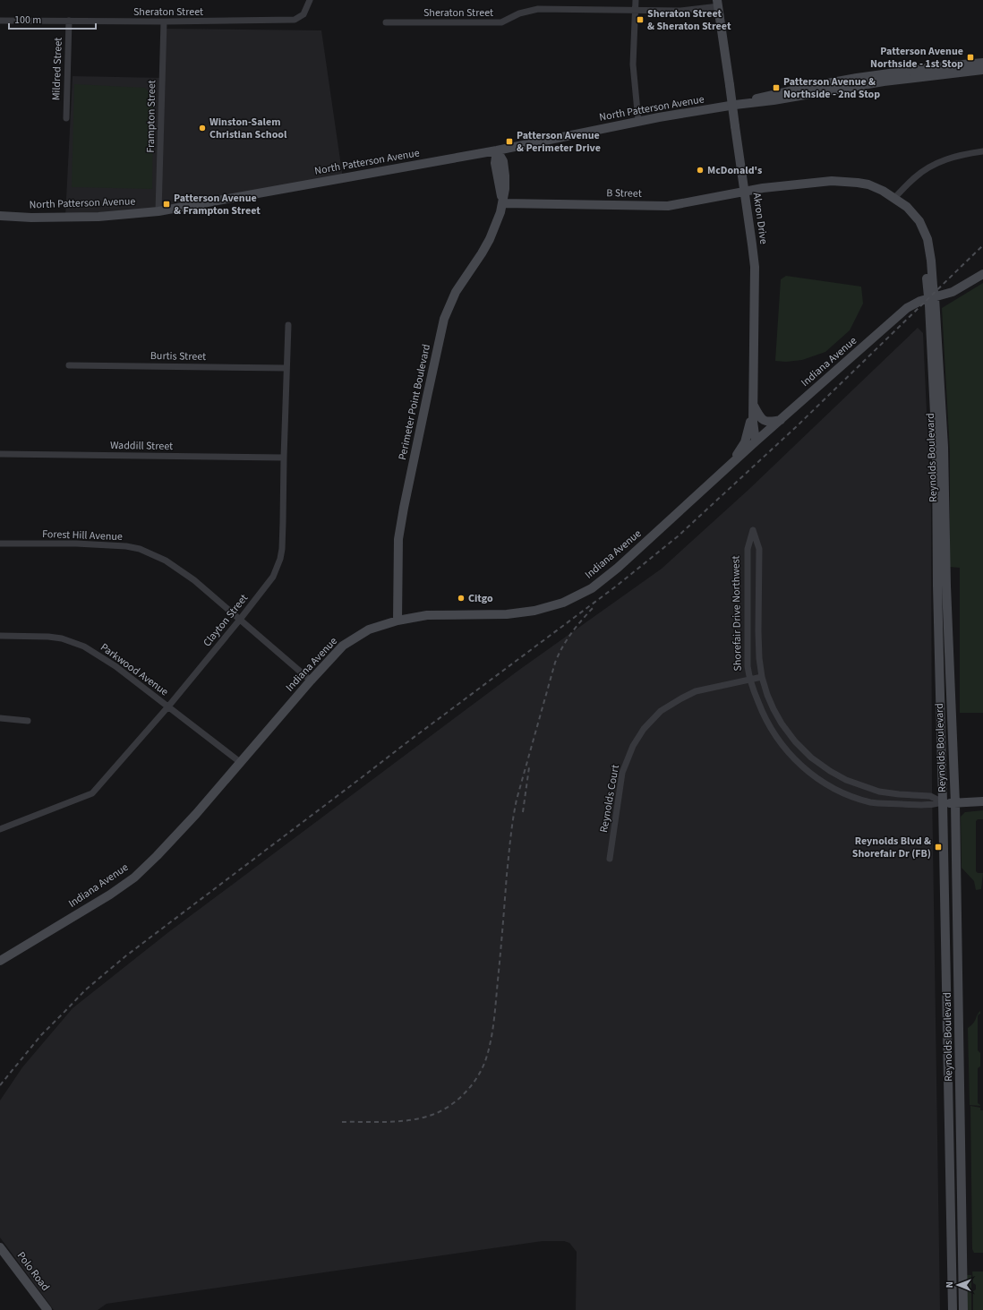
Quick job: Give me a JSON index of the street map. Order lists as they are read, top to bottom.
{
  "streets": {
    "main road": [
      "North Patterson Avenue",
      "B Street",
      "Akron Drive",
      "Indiana Avenue",
      "Perimeter Point Boulevard",
      "Reynolds Boulevard",
      "Shorefair Drive Northwest",
      "Polo Road"
    ],
    "street": [
      "Sheraton Street",
      "Mildred Street",
      "Frampton Street",
      "Burtis Street",
      "Waddill Street",
      "Forest Hill Avenue",
      "Clayton Street",
      "Parkwood Avenue",
      "Reynolds Court"
    ]
  },
  "crossings": [
    ["Sheraton Street", "Mildred Street"],
    ["Sheraton Street", "Frampton Street"],
    ["Sheraton Street", "Akron Drive"],
    ["North Patterson Avenue", "Frampton Street"],
    ["North Patterson Avenue", "Perimeter Point Boulevard"],
    ["B Street", "Akron Drive"],
    ["B Street", "Perimeter Point Boulevard"],
    ["B Street", "Reynolds Boulevard"],
    ["Akron Drive", "Indiana Avenue"],
    ["Akron Drive", "Reynolds Boulevard"],
    ["Burtis Street", "Clayton Street"],
    ["Indiana Avenue", "Perimeter Point Boulevard"],
    ["Indiana Avenue", "Reynolds Boulevard"],
    ["Indiana Avenue", "Forest Hill Avenue"],
    ["Indiana Avenue", "Parkwood Avenue"],
    ["Waddill Street", "Clayton Street"],
    ["Reynolds Boulevard", "Shorefair Drive Northwest"],
    ["Forest Hill Avenue", "Clayton Street"],
    ["Shorefair Drive Northwest", "Reynolds Court"],
    ["Clayton Street", "Parkwood Avenue"]
  ],
  "places": {
    "transit": [
      "Sheraton Street & Sheraton Street",
      "Patterson Avenue Northside - 1st Stop",
      "Patterson Avenue & Northside - 2nd Stop",
      "Patterson Avenue & Perimeter Drive",
      "Patterson Avenue & Frampton Street",
      "Reynolds Blvd & Shorefair Dr (FB)"
    ],
    "other": ["Winston-Salem Christian School", "McDonald's", "Citgo"]
  },
  "scale_bar": "100 m",
  "north": "left"
}
